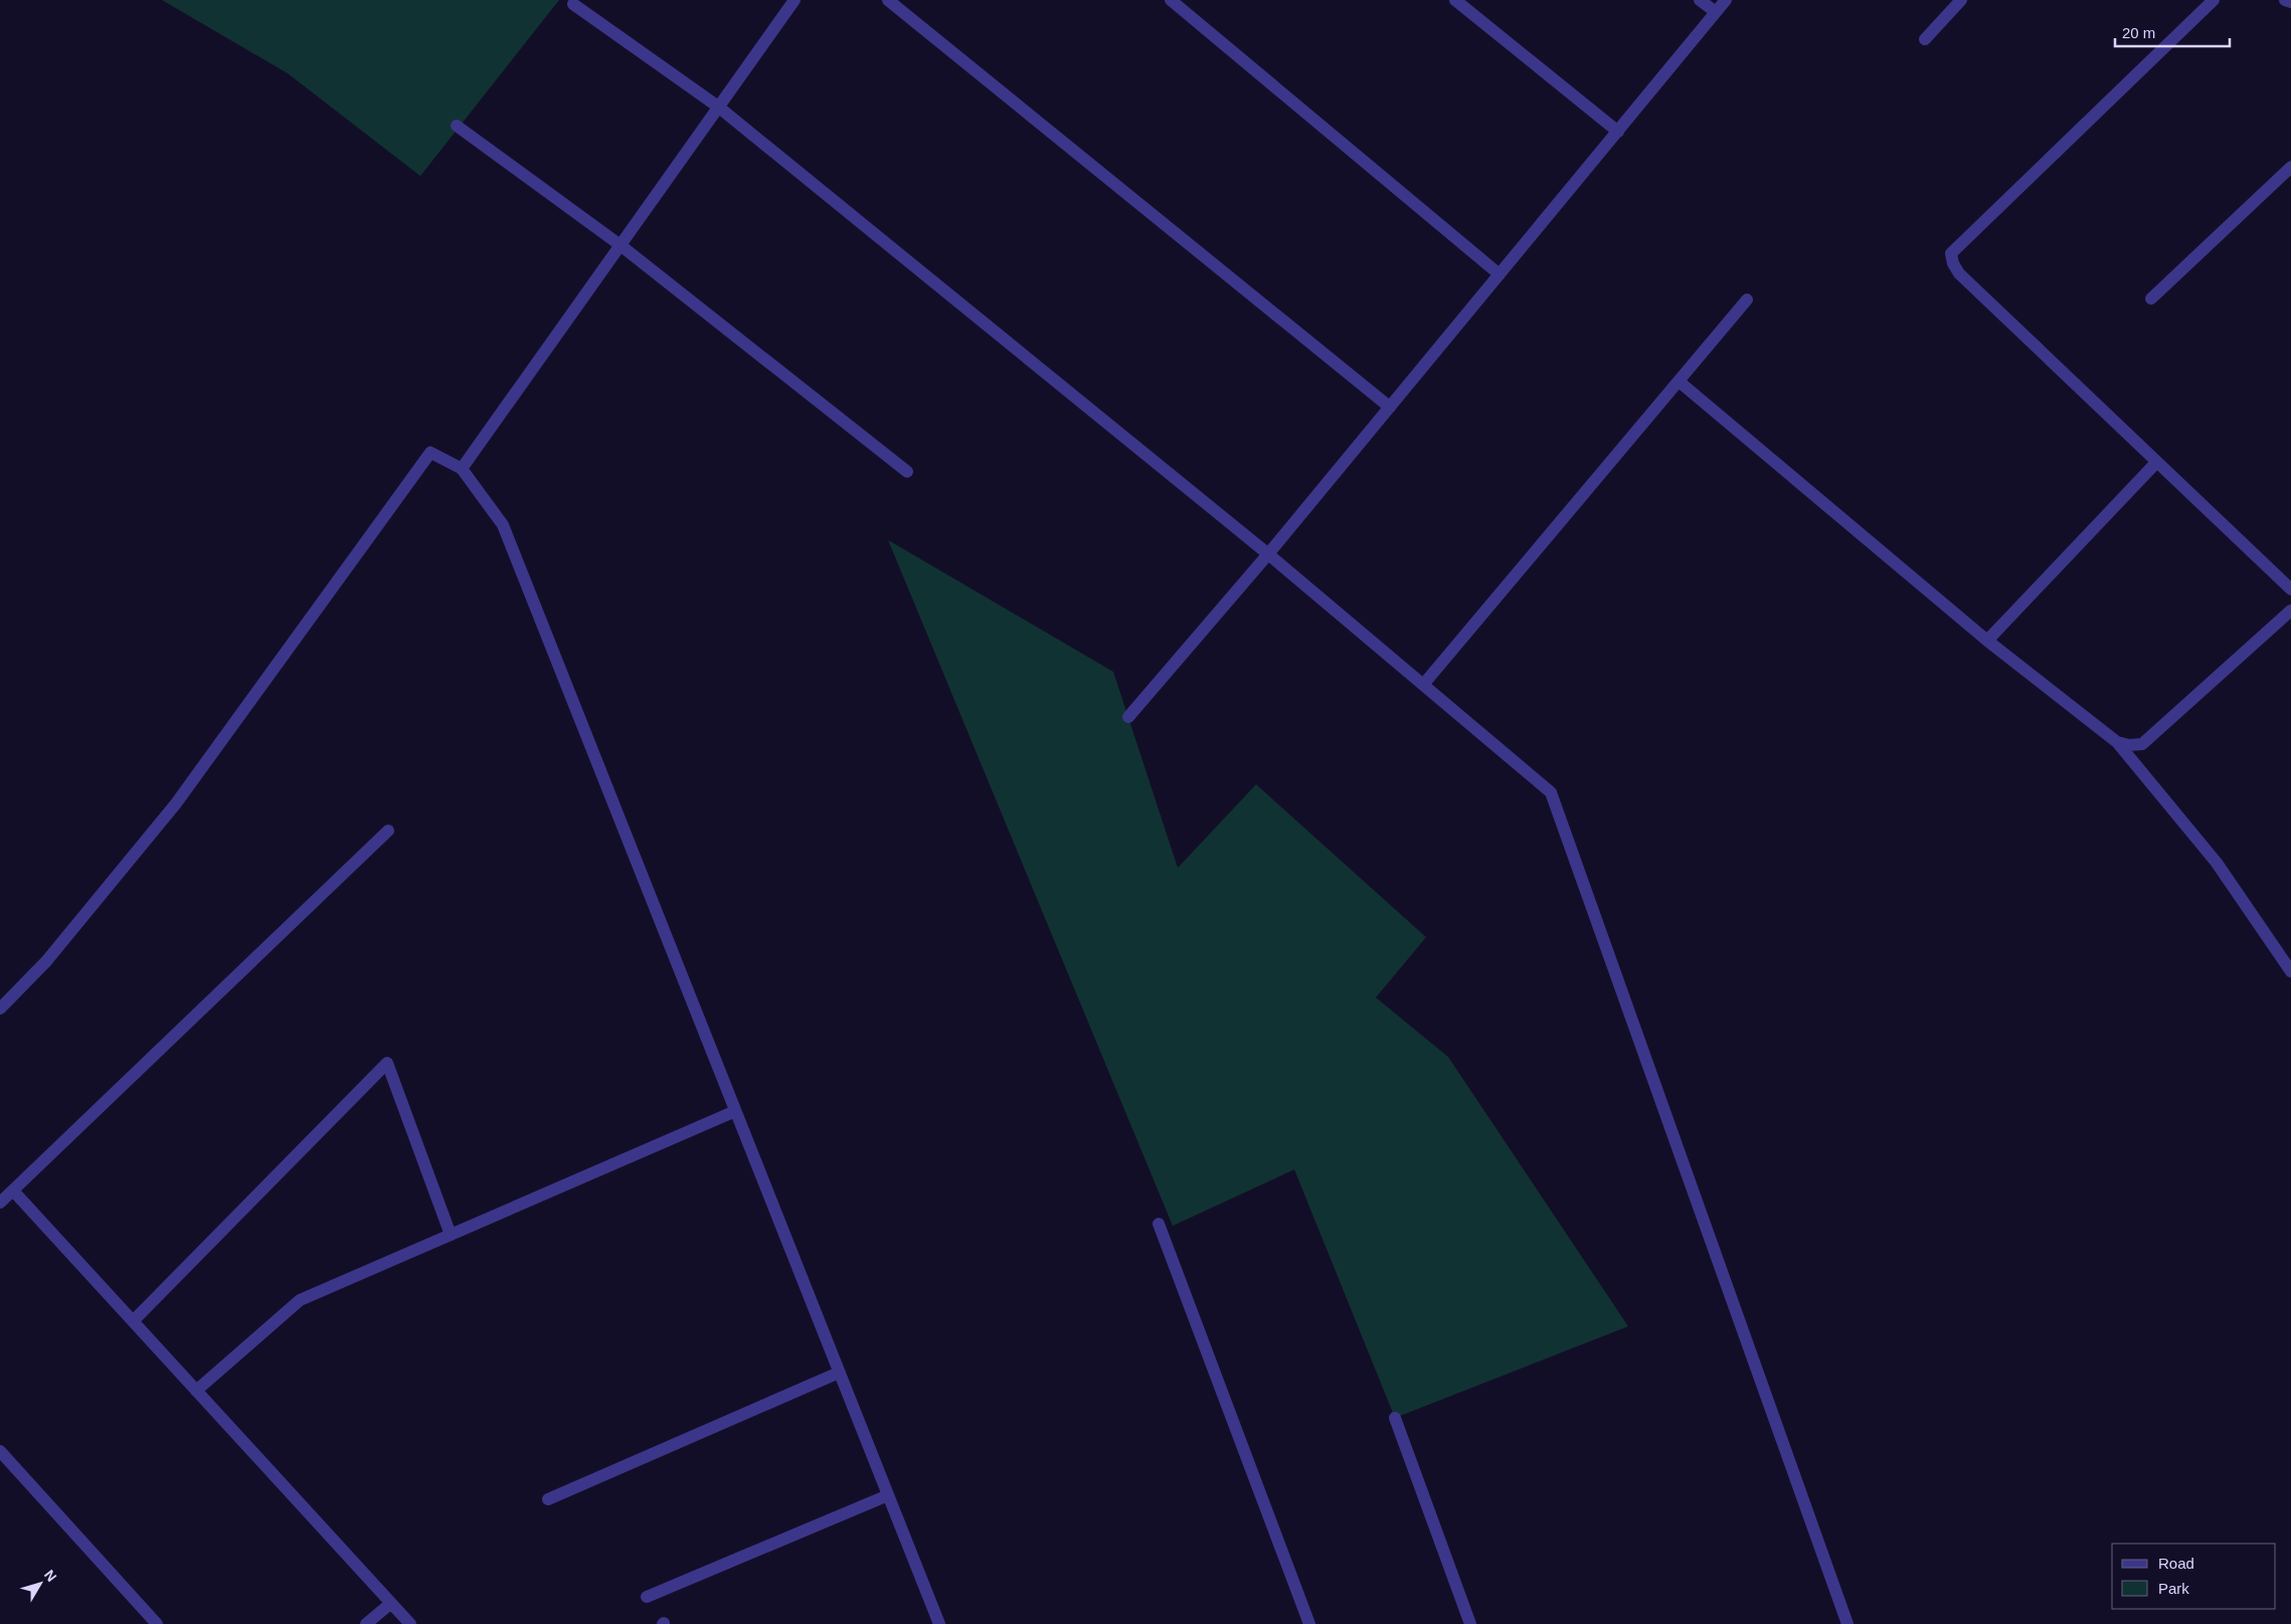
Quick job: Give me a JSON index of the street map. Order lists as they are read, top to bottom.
{
  "legend": ["Road", "Park"],
  "scale_bar": "20 m",
  "north": "top right"
}
